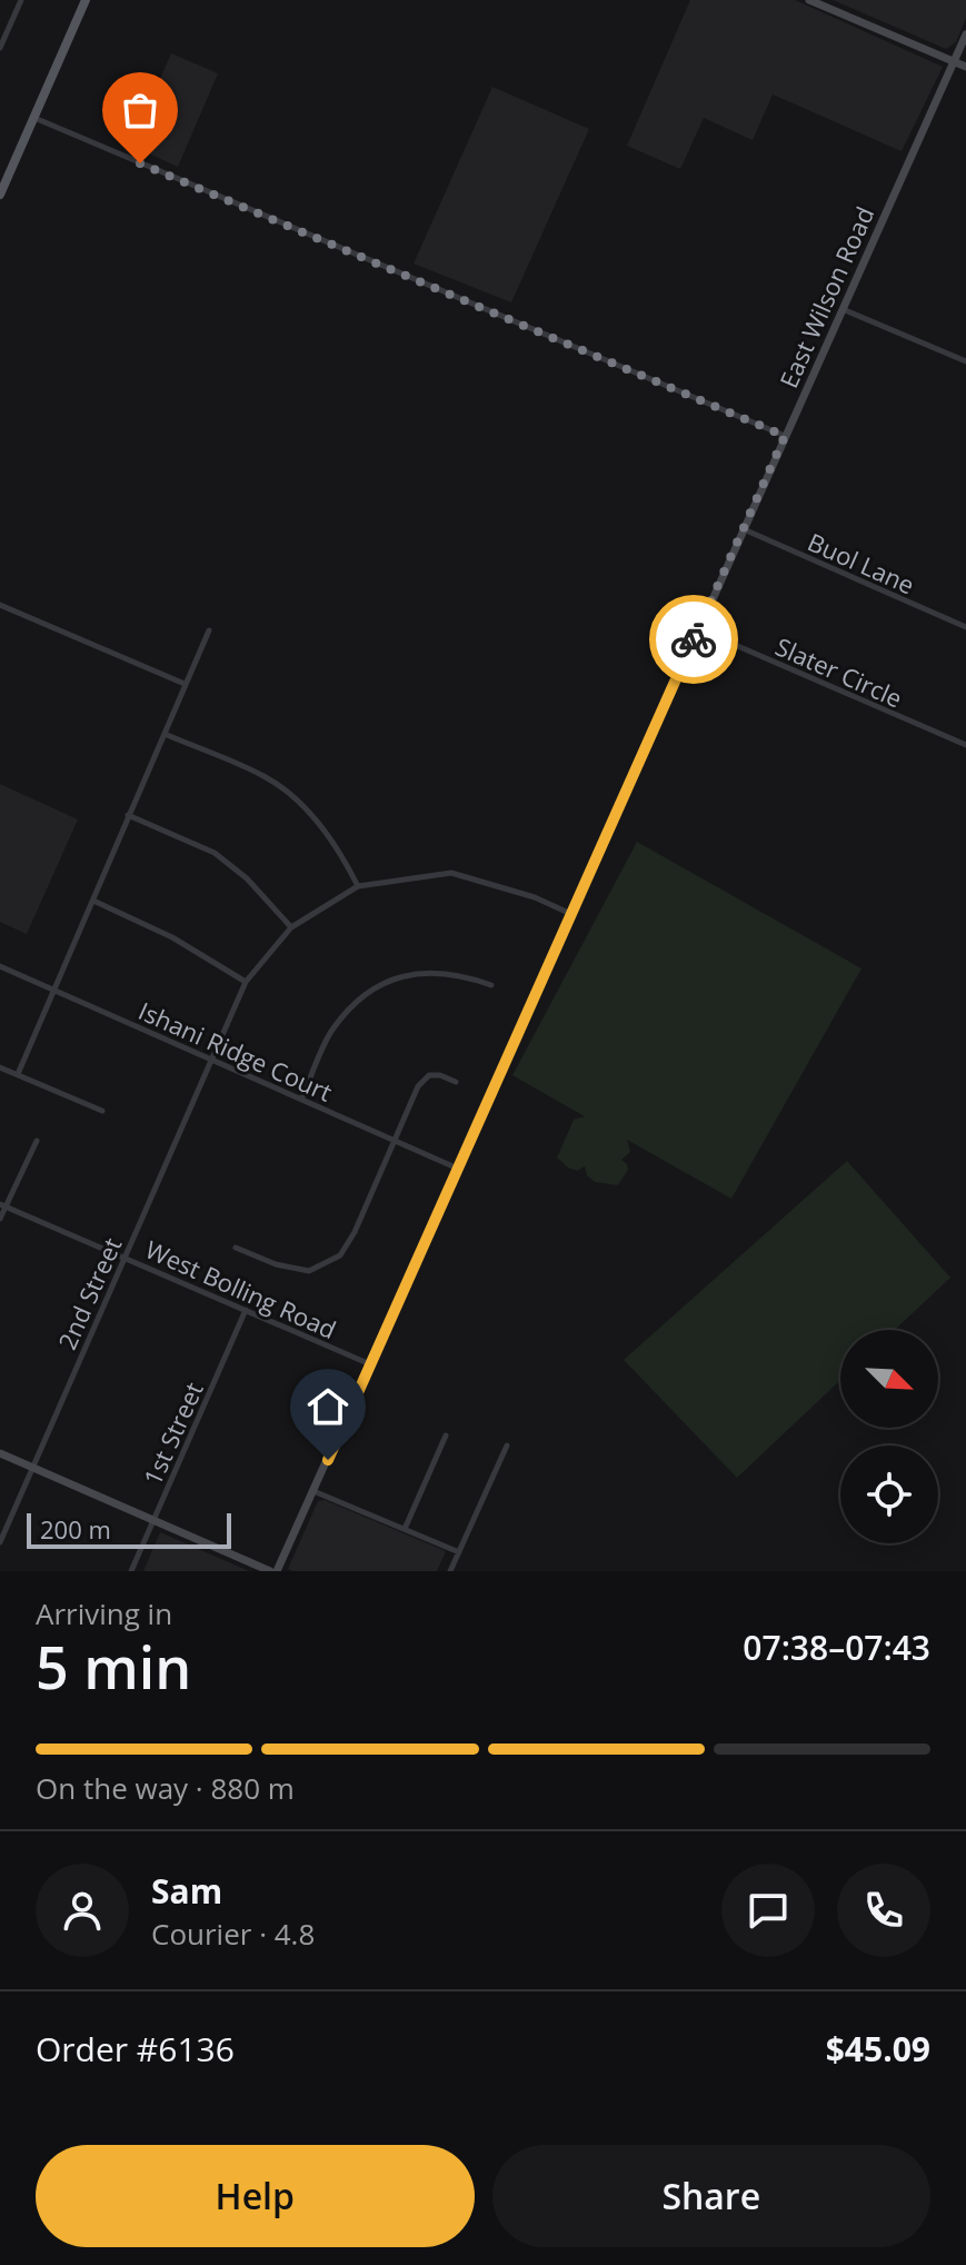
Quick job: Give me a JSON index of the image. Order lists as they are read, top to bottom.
{
  "streets": {
    "street": [
      "East Wilson Road",
      "Buol Lane",
      "Slater Circle",
      "Ishani Ridge Court",
      "West Bolling Road",
      "2nd Street",
      "1st Street"
    ]
  },
  "crossings": [
    ["East Wilson Road", "Buol Lane"],
    ["East Wilson Road", "Slater Circle"],
    ["East Wilson Road", "Ishani Ridge Court"],
    ["East Wilson Road", "West Bolling Road"],
    ["Ishani Ridge Court", "2nd Street"],
    ["West Bolling Road", "2nd Street"],
    ["West Bolling Road", "1st Street"]
  ],
  "scale_bar": "200 m",
  "north": "bottom right",
  "page": {
    "scale": "200 m",
    "heading": ["5 min", "Arriving in", "07:38–07:43"],
    "panel": [
      "Sam",
      "Courier · 4.8",
      "Order #6136",
      "$45.09"
    ],
    "bar": "On the way · 880 m",
    "buttons": ["Help", "Share"]
  }
}
